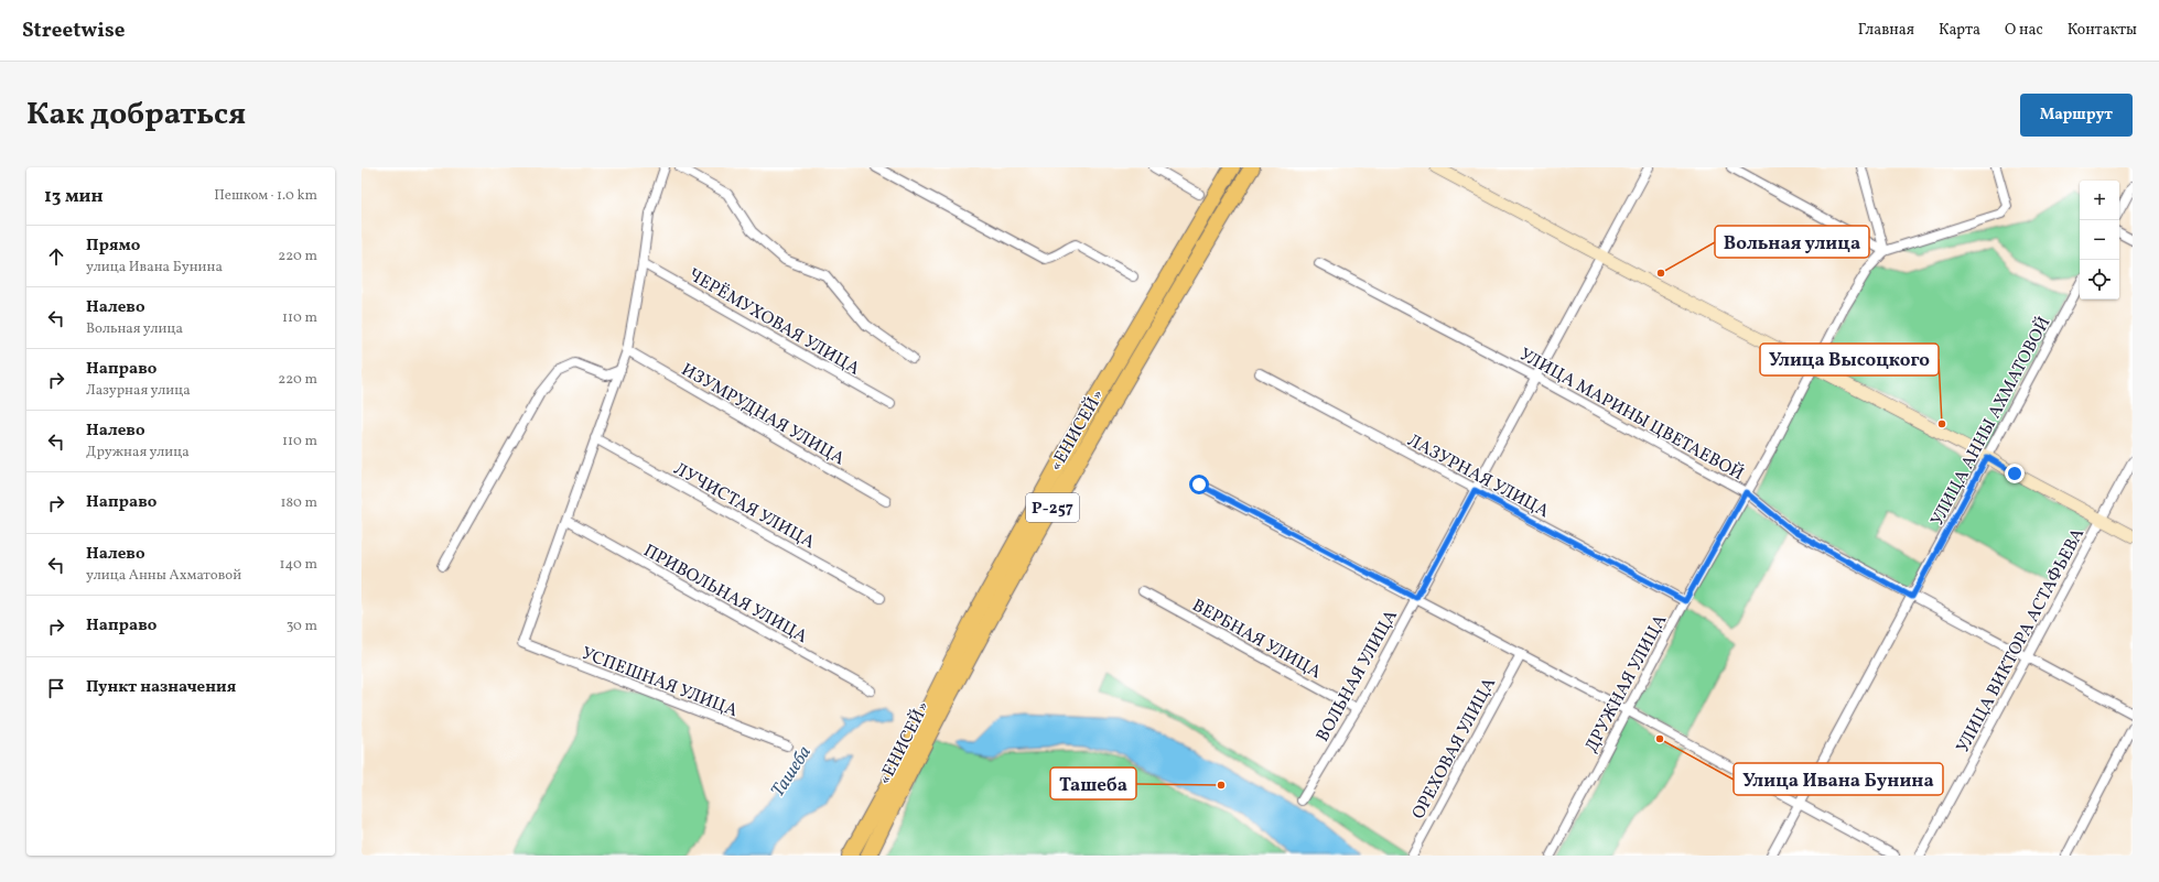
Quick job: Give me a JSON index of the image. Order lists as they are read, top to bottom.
{
  "streets": {
    "highway": ["«ЕНИСЕЙ»", "Р-257"],
    "street": [
      "ЧЕРЁМУХОВАЯ УЛИЦА",
      "ИЗУМРУДНАЯ УЛИЦА",
      "УЛИЦА МАРИНЫ ЦВЕТАЕВОЙ",
      "УЛИЦА АННЫ АХМАТОВОЙ",
      "ЛАЗУРНАЯ УЛИЦА",
      "ЛУЧИСТАЯ УЛИЦА",
      "ПРИВОЛЬНАЯ УЛИЦА",
      "ВЕРБНАЯ УЛИЦА",
      "УЛИЦА ВИКТОРА АСТАФЬЕВА",
      "ВОЛЬНАЯ УЛИЦА",
      "УСПЕШНАЯ УЛИЦА",
      "ДРУЖНАЯ УЛИЦА",
      "ОРЕХОВАЯ УЛИЦА"
    ]
  },
  "crossings": [
    ["УЛИЦА МАРИНЫ ЦВЕТАЕВОЙ", "УЛИЦА АННЫ АХМАТОВОЙ"],
    ["УЛИЦА МАРИНЫ ЦВЕТАЕВОЙ", "УЛИЦА ВИКТОРА АСТАФЬЕВА"],
    ["УЛИЦА МАРИНЫ ЦВЕТАЕВОЙ", "ВОЛЬНАЯ УЛИЦА"],
    ["УЛИЦА МАРИНЫ ЦВЕТАЕВОЙ", "ДРУЖНАЯ УЛИЦА"],
    ["ЛАЗУРНАЯ УЛИЦА", "ВОЛЬНАЯ УЛИЦА"],
    ["ЛАЗУРНАЯ УЛИЦА", "ДРУЖНАЯ УЛИЦА"],
    ["ПРИВОЛЬНАЯ УЛИЦА", "УСПЕШНАЯ УЛИЦА"],
    ["ВЕРБНАЯ УЛИЦА", "ВОЛЬНАЯ УЛИЦА"]
  ],
  "water": ["Ташеба"],
  "places": [
    "Вольная улица",
    "Улица Высоцкого",
    "Улица Ивана Бунина",
    "Ташеба"
  ],
  "page": {
    "header": "Streetwise",
    "nav": [
      "Главная",
      "Карта",
      "О нас",
      "Контакты"
    ],
    "title": "Как добраться",
    "buttons": "Маршрут",
    "heading": ["13 мин", "Пешком · 1.0 km"],
    "map_buttons": ["+", "−"],
    "list": [
      ["Прямо", "улица Ивана Бунина", "220 m"],
      ["Налево", "Вольная улица", "110 m"],
      ["Направо", "Лазурная улица", "220 m"],
      ["Налево", "Дружная улица", "110 m"],
      ["Направо", "180 m"],
      ["Налево", "улица Анны Ахматовой", "140 m"],
      ["Направо", "30 m"],
      "Пункт назначения"
    ]
  }
}
